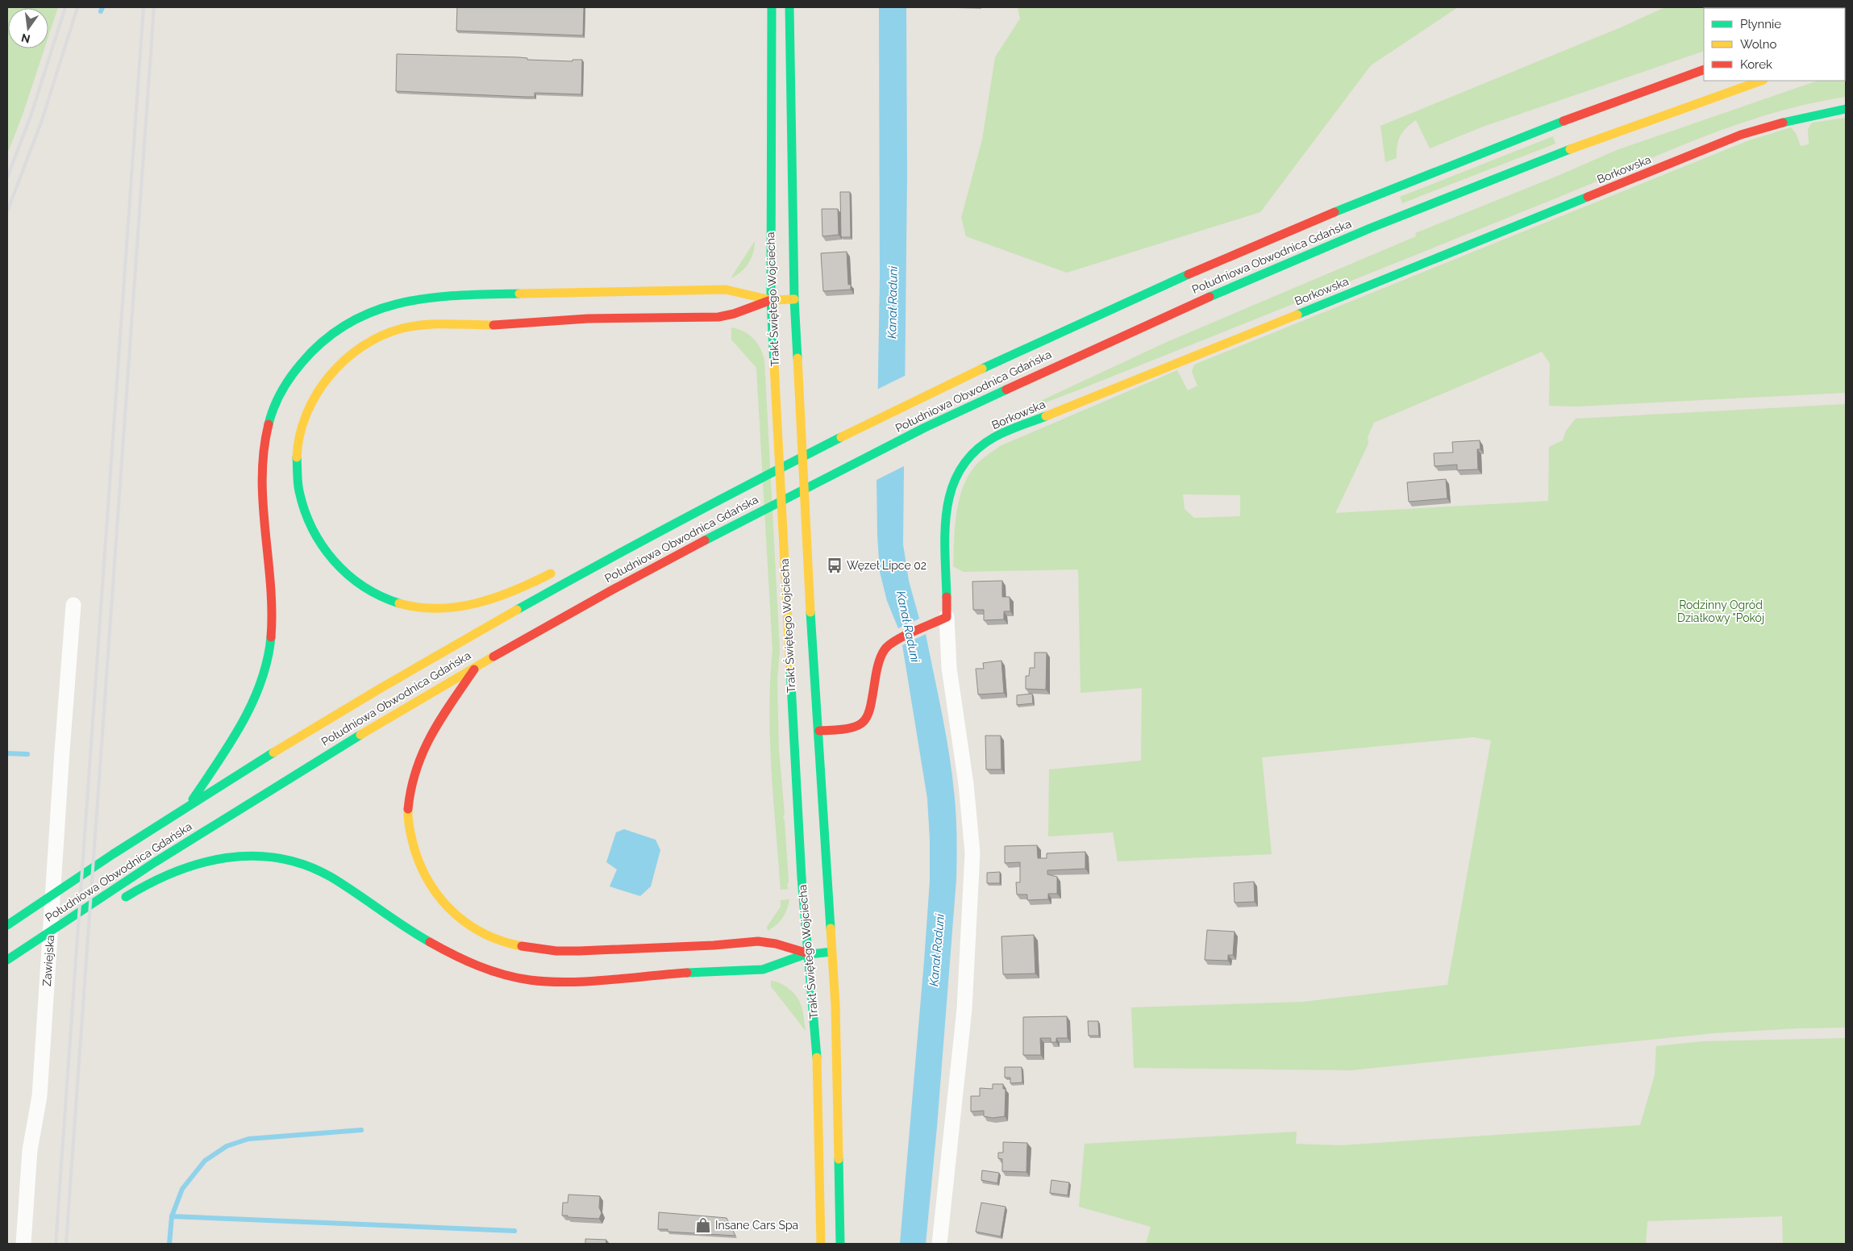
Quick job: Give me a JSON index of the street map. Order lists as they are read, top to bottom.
{
  "streets": {
    "main road": ["Borkowska", "Południowa Obwodnica Gdańska", "Trakt Świętego Wojciecha"],
    "street": ["Zawiejska"]
  },
  "water": ["Kanał Raduni"],
  "parks": ["Rodzinny Ogród Działkowy \"Pokój"],
  "places": {
    "bus stop": ["Węzeł Lipce 02"],
    "shop": ["Insane Cars Spa"]
  },
  "legend": ["Płynnie", "Wolno", "Korek"],
  "north": "bottom"
}
